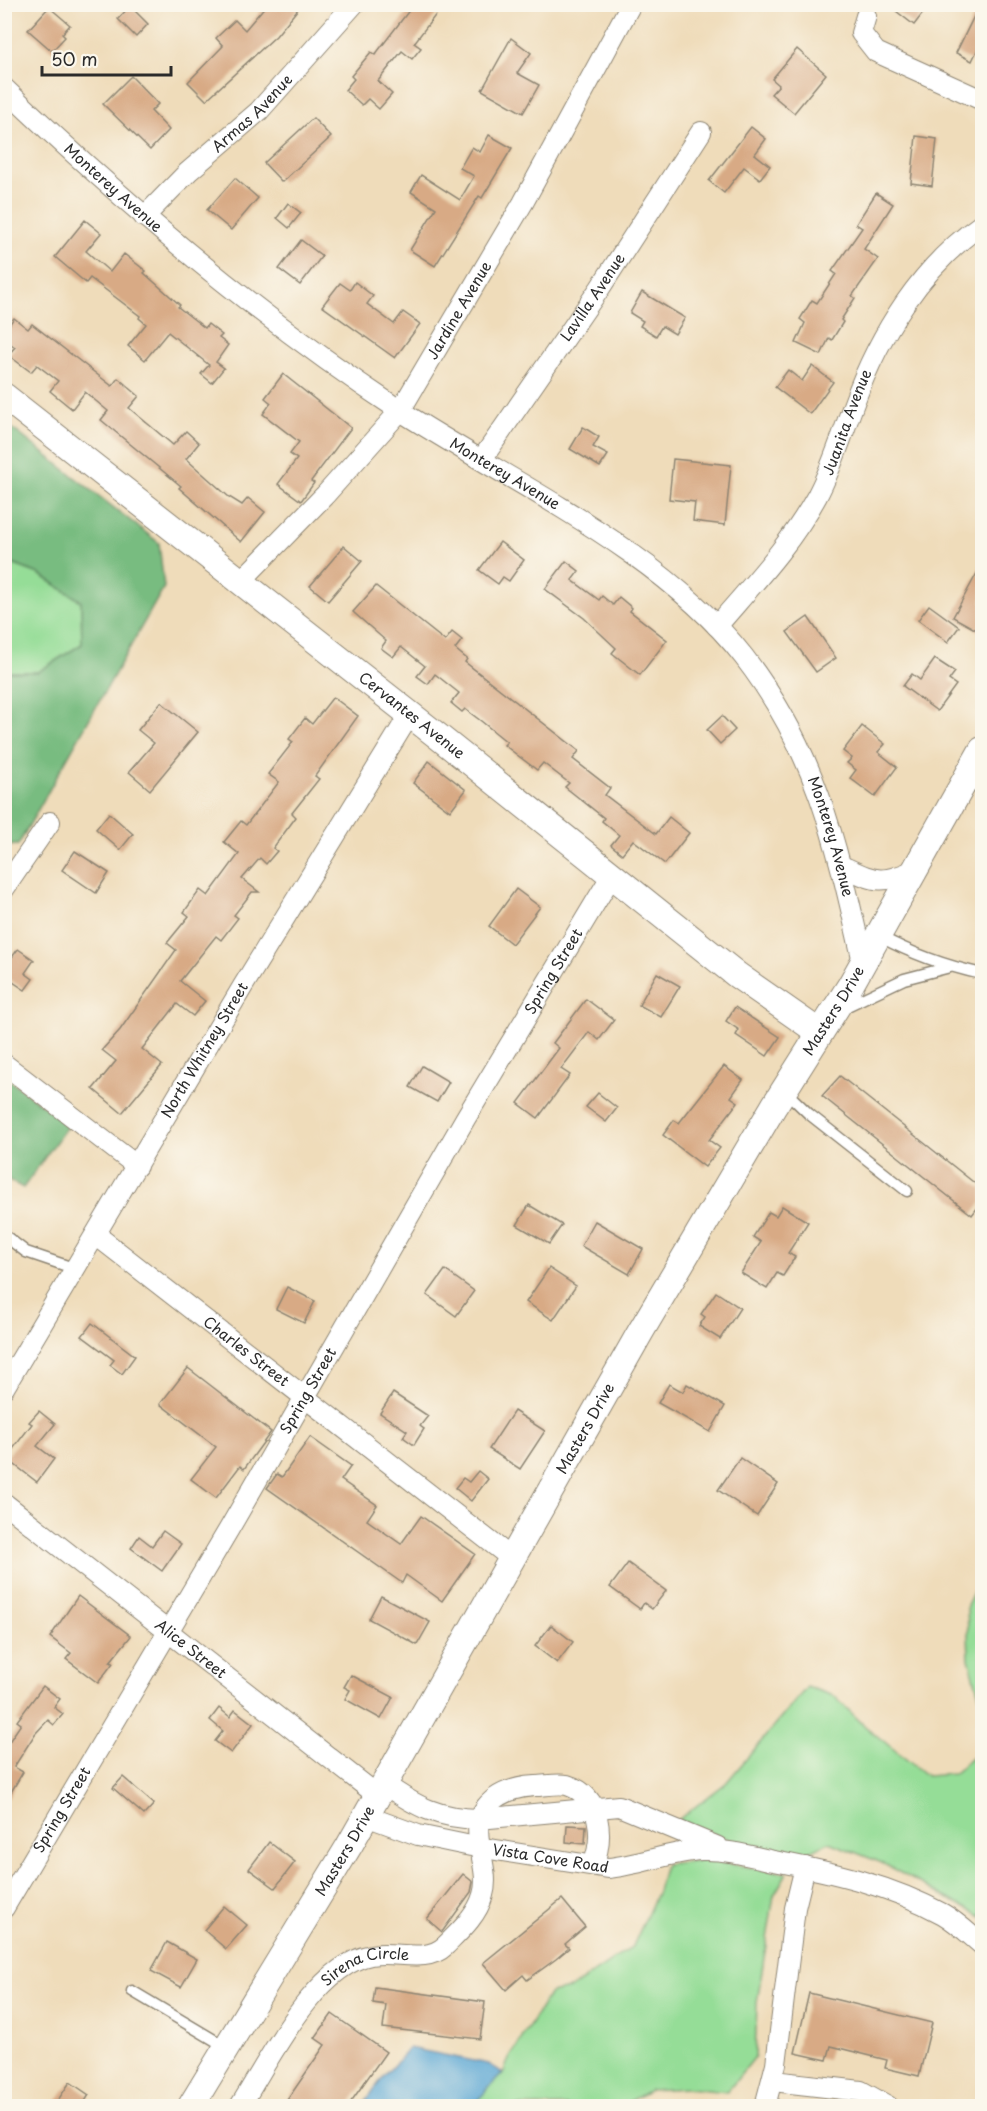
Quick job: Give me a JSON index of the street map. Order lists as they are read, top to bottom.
{
  "streets": {
    "street": [
      "Armas Avenue",
      "Monterey Avenue",
      "Lavilla Avenue",
      "Jardine Avenue",
      "Juanita Avenue",
      "Cervantes Avenue",
      "Spring Street",
      "Masters Drive",
      "North Whitney Street",
      "Charles Street",
      "Alice Street",
      "Vista Cove Road",
      "Sirena Circle"
    ]
  },
  "crossings": [
    ["Armas Avenue", "Monterey Avenue"],
    ["Monterey Avenue", "Lavilla Avenue"],
    ["Monterey Avenue", "Jardine Avenue"],
    ["Monterey Avenue", "Juanita Avenue"],
    ["Monterey Avenue", "Masters Drive"],
    ["Jardine Avenue", "Cervantes Avenue"],
    ["Cervantes Avenue", "Spring Street"],
    ["Cervantes Avenue", "Masters Drive"],
    ["Cervantes Avenue", "North Whitney Street"],
    ["Spring Street", "Charles Street"],
    ["Spring Street", "Alice Street"],
    ["Masters Drive", "Charles Street"],
    ["Masters Drive", "Alice Street"],
    ["Masters Drive", "Vista Cove Road"],
    ["North Whitney Street", "Charles Street"],
    ["Alice Street", "Vista Cove Road"],
    ["Vista Cove Road", "Sirena Circle"]
  ],
  "scale_bar": "50 m"
}
